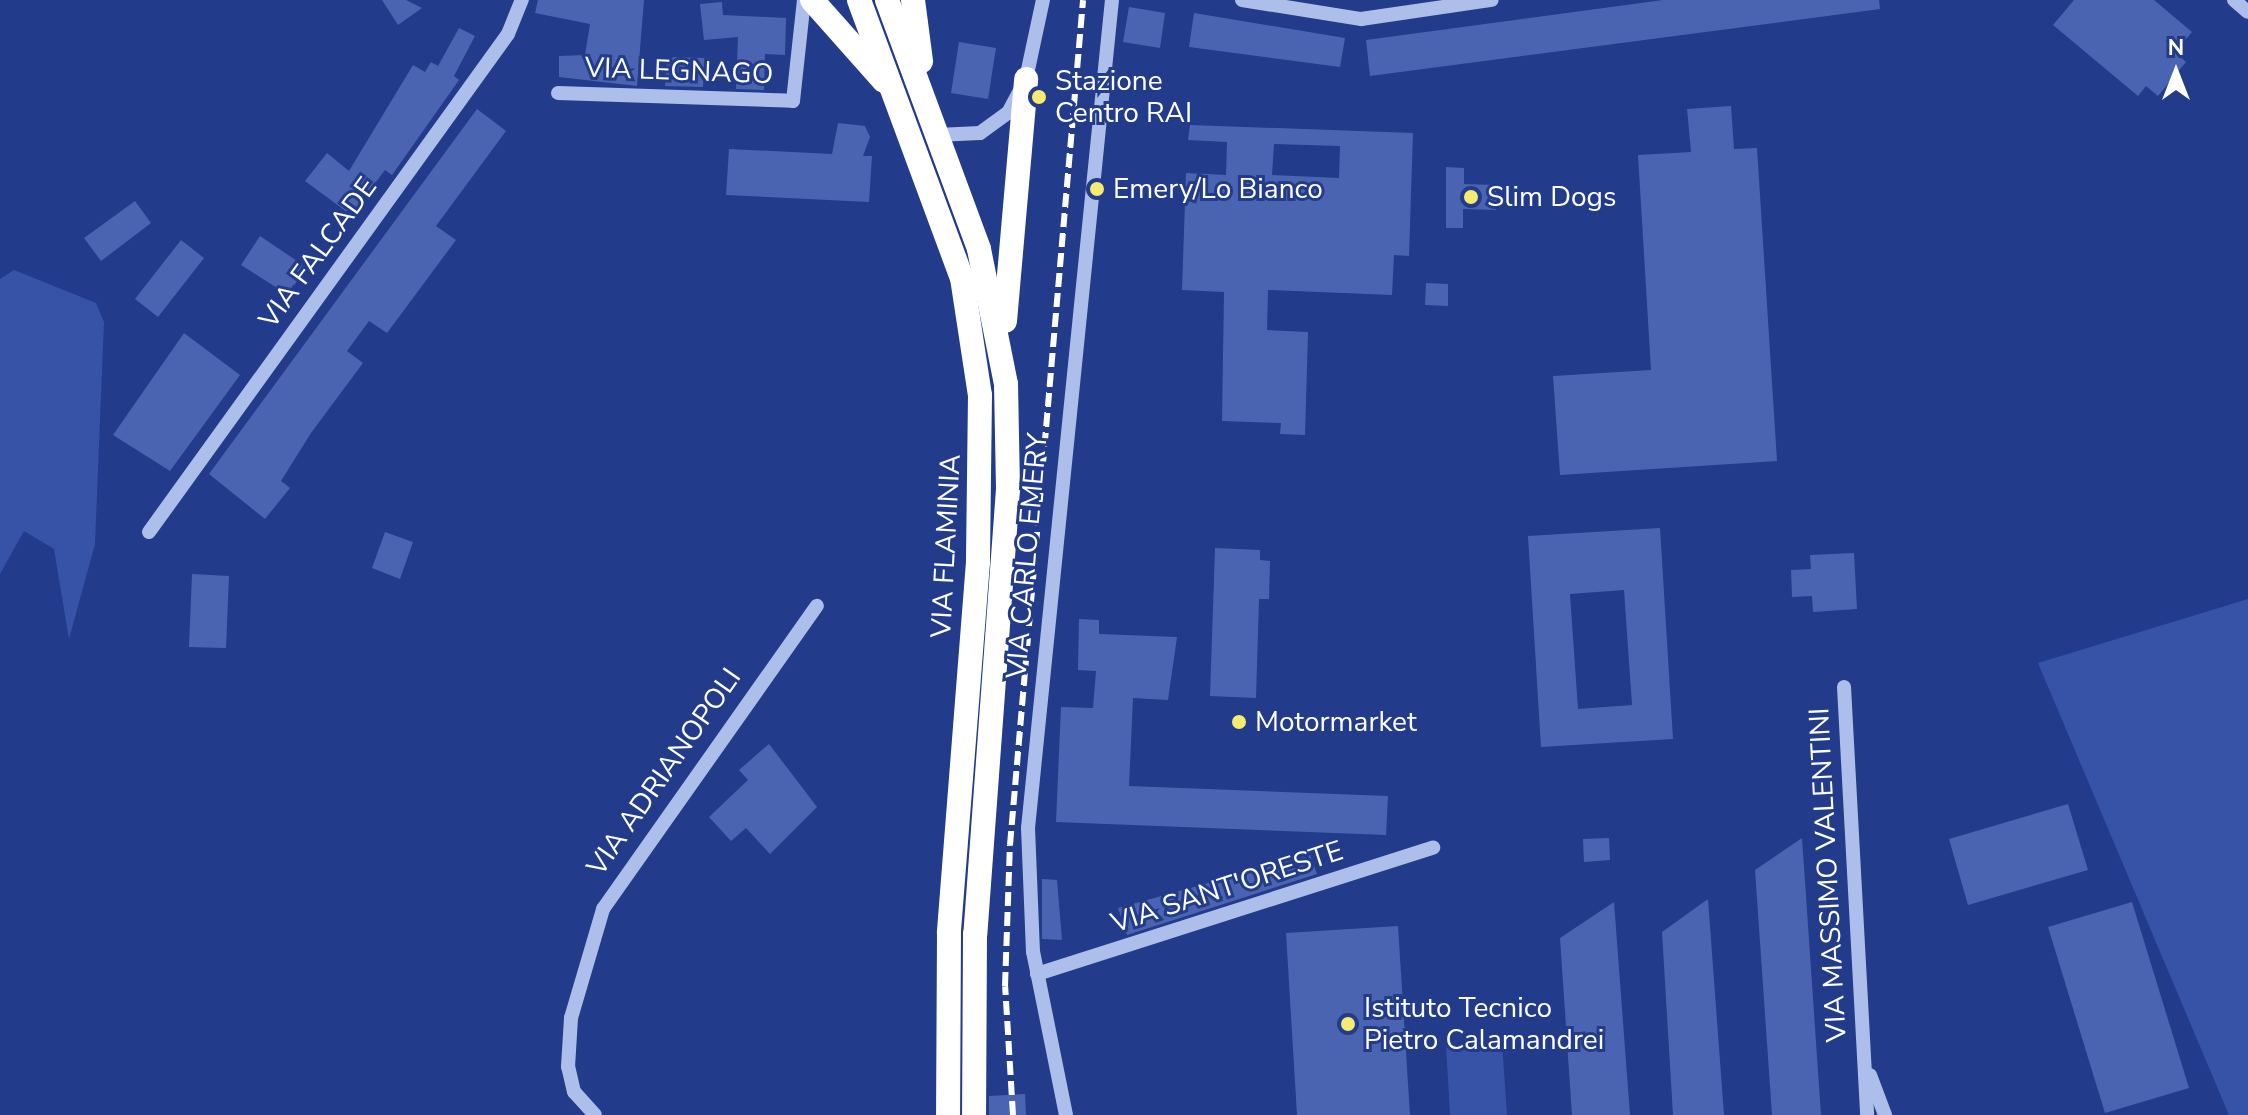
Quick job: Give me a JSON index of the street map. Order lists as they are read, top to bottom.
{
  "streets": {
    "highway": ["VIA FLAMINIA"],
    "street": [
      "VIA LEGNAGO",
      "VIA FALCADE",
      "VIA CARLO EMERY",
      "VIA ADRIANOPOLI",
      "VIA MASSIMO VALENTINI",
      "VIA SANT'ORESTE"
    ]
  },
  "crossings": [
    ["VIA CARLO EMERY", "VIA SANT'ORESTE"]
  ],
  "places": [
    "Stazione Centro RAI",
    "Emery/Lo Bianco",
    "Slim Dogs",
    "Motormarket",
    "Istituto Tecnico Pietro Calamandrei"
  ],
  "north": "top"
}
